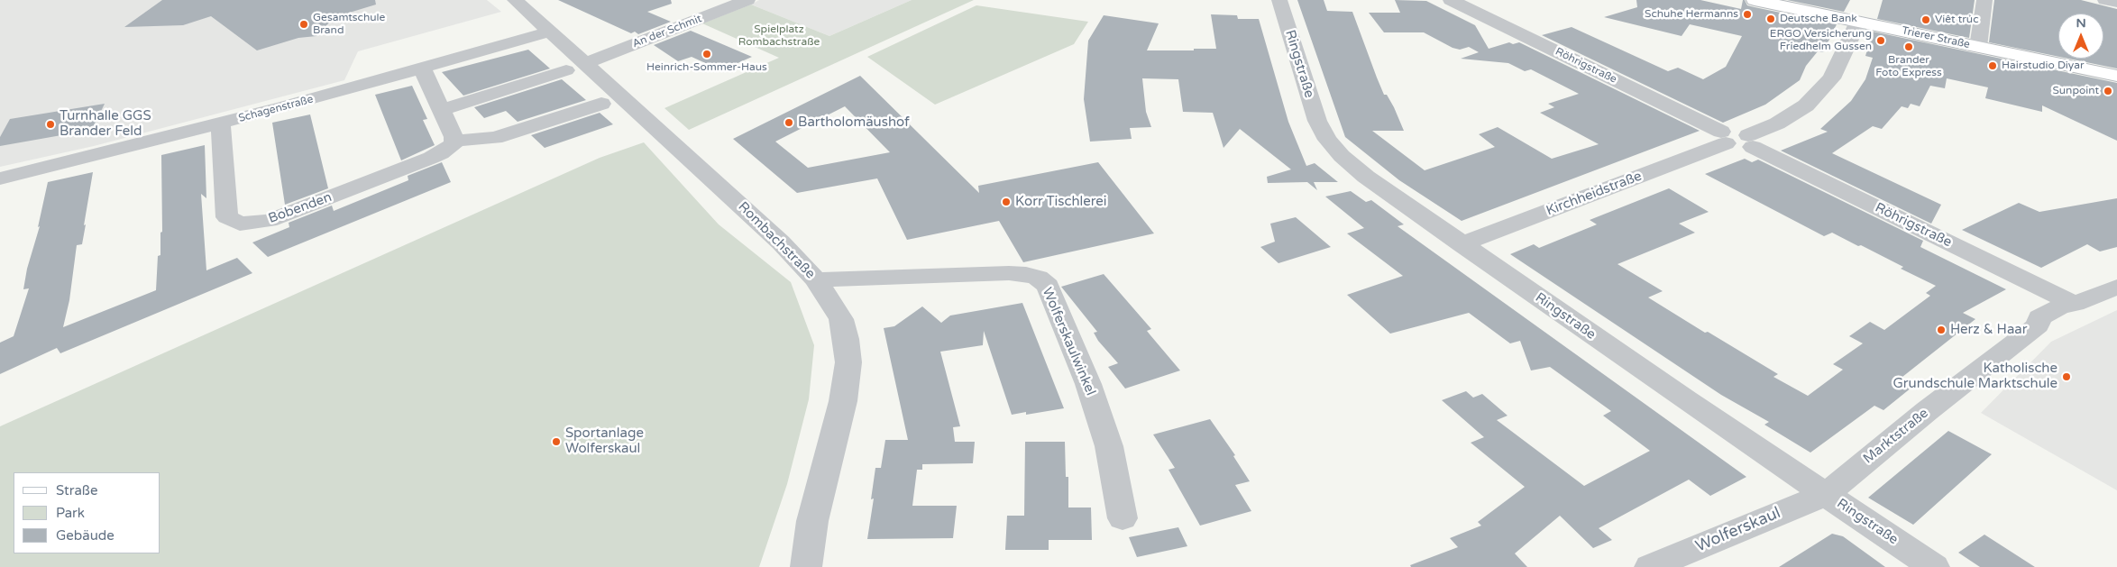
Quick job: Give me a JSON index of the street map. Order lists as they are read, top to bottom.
{
  "streets": {
    "main road": ["Trierer Straße"],
    "street": [
      "An der Schmit",
      "Ringstraße",
      "Röhrigstraße",
      "Schagenstraße",
      "Kirchheidstraße",
      "Bobenden",
      "Rombachstraße",
      "Wolferskaulwinkel",
      "Marktstraße",
      "Wolferskaul"
    ]
  },
  "crossings": [
    ["An der Schmit", "Rombachstraße"],
    ["Ringstraße", "Kirchheidstraße"],
    ["Ringstraße", "Marktstraße"],
    ["Ringstraße", "Wolferskaul"],
    ["Röhrigstraße", "Kirchheidstraße"],
    ["Röhrigstraße", "Marktstraße"],
    ["Schagenstraße", "Bobenden"],
    ["Schagenstraße", "Rombachstraße"],
    ["Rombachstraße", "Wolferskaulwinkel"],
    ["Marktstraße", "Wolferskaul"]
  ],
  "parks": ["Spielplatz Rombachstraße"],
  "places": [
    "Schuhe Hermanns",
    "Deutsche Bank",
    "Viêt trúc",
    "Gesamtschule Brand",
    "ERGO Versicherung Friedhelm Gussen",
    "Brander Foto Express",
    "Heinrich-Sommer-Haus",
    "Hairstudio Diyar",
    "Sunpoint",
    "Bartholomäushof",
    "Turnhalle GGS Brander Feld",
    "Korr Tischlerei",
    "Herz & Haar",
    "Katholische Grundschule Marktschule",
    "Sportanlage Wolferskaul"
  ],
  "legend": ["Straße", "Park", "Gebäude"],
  "north": "top"
}
